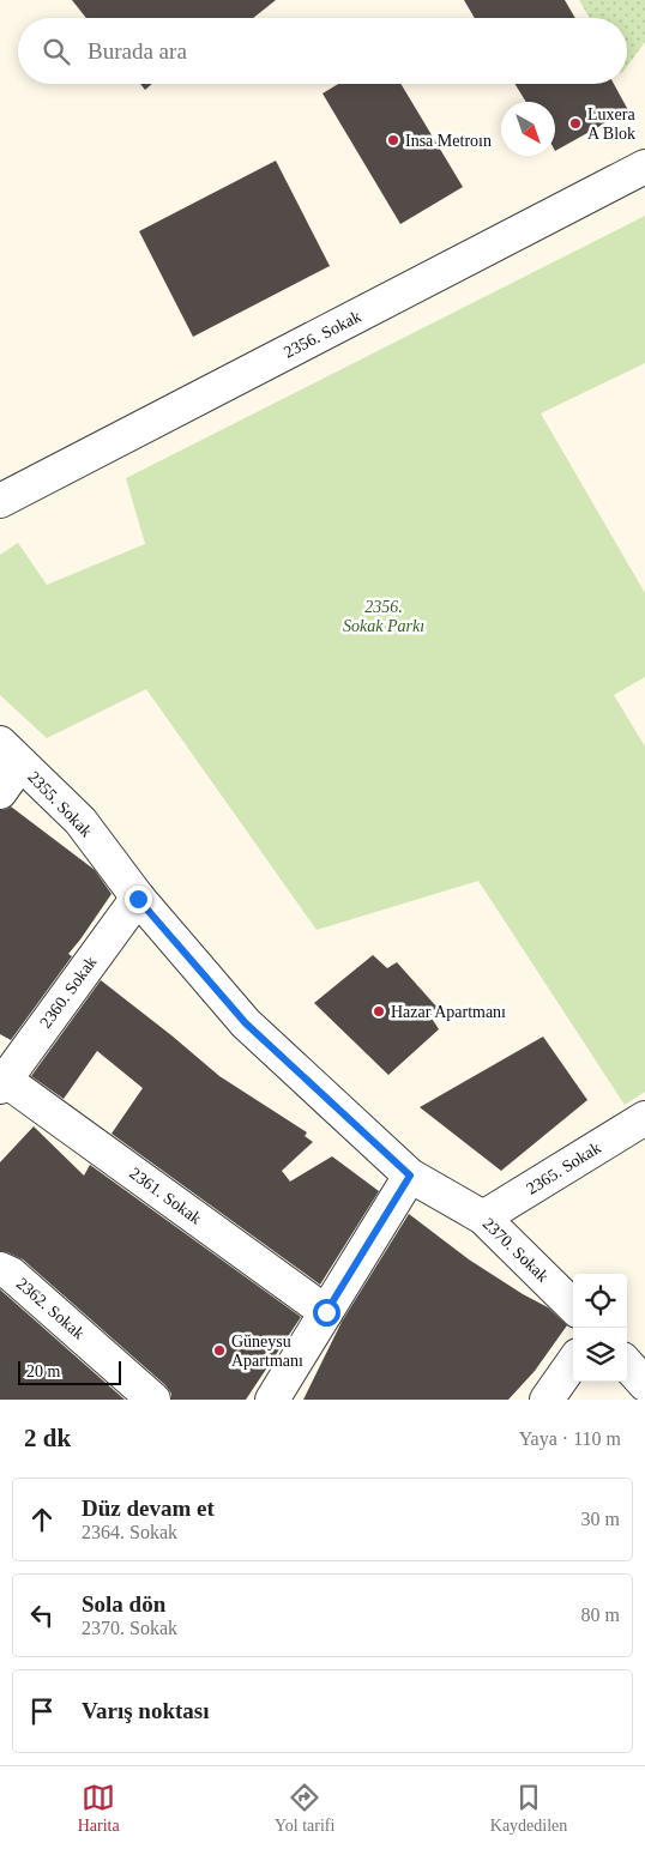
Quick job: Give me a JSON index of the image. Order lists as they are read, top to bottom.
{
  "streets": {
    "street": [
      "2356. Sokak",
      "2355. Sokak",
      "2360. Sokak",
      "2365. Sokak",
      "2361. Sokak",
      "2370. Sokak",
      "2362. Sokak"
    ]
  },
  "crossings": [
    ["2355. Sokak", "2360. Sokak"],
    ["2355. Sokak", "2370. Sokak"],
    ["2360. Sokak", "2361. Sokak"],
    ["2360. Sokak", "2370. Sokak"],
    ["2365. Sokak", "2370. Sokak"]
  ],
  "parks": ["2356. Sokak Parkı"],
  "places": [
    "Luxera A Blok",
    "Insa Metroın",
    "Hazar Apartmanı",
    "Güneysu Apartmanı"
  ],
  "scale_bar": "20 m",
  "north": "bottom right",
  "page": {
    "search": "Burada ara",
    "scale": "20 m",
    "heading": ["2 dk", "Yaya · 110 m"],
    "list": [
      ["Düz devam et", "2364. Sokak", "30 m"],
      ["Sola dön", "2370. Sokak", "80 m"],
      "Varış noktası"
    ],
    "nav": ["Harita", "Yol tarifi", "Kaydedilen"]
  }
}
